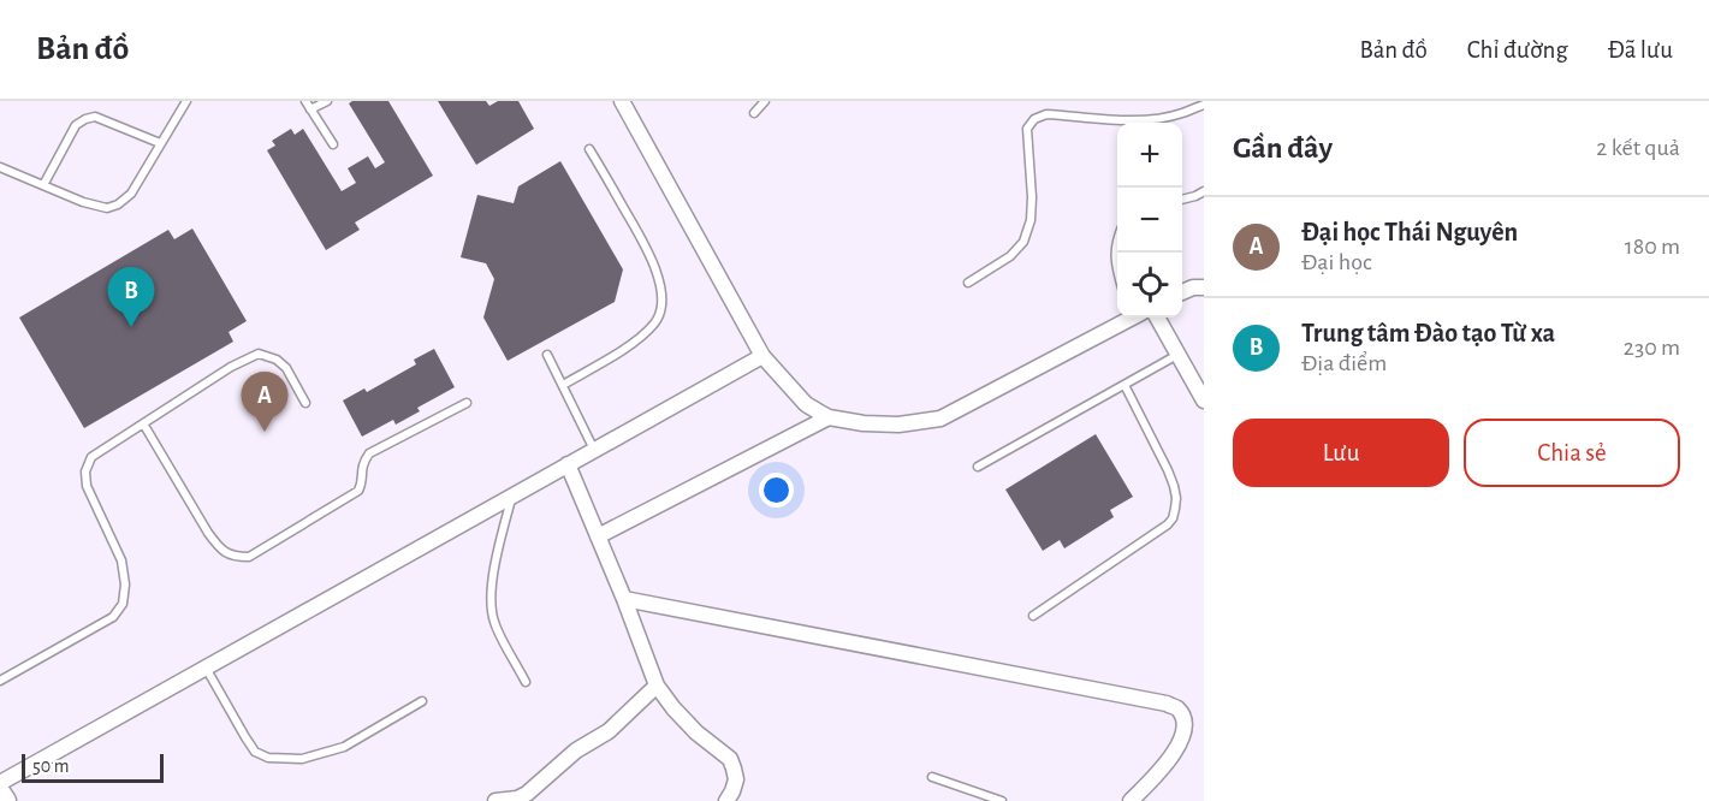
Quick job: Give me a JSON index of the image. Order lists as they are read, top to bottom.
{
  "scale_bar": "50 m",
  "page": {
    "header": "Bản đồ",
    "nav": ["Bản đồ", "Chỉ đường", "Đã lưu"],
    "heading": ["Gần đây", "2 kết quả"],
    "map_buttons": ["+", "−"],
    "list": [
      {
        "mark": "A",
        "name": "Đại học Thái Nguyên",
        "note": "Đại học",
        "value": "180 m"
      },
      {
        "mark": "B",
        "name": "Trung tâm Đào tạo Từ xa",
        "note": "Địa điểm",
        "value": "230 m"
      }
    ],
    "pins": ["B", "A"],
    "buttons": ["Lưu", "Chia sẻ"],
    "scale": "50 m"
  }
}
